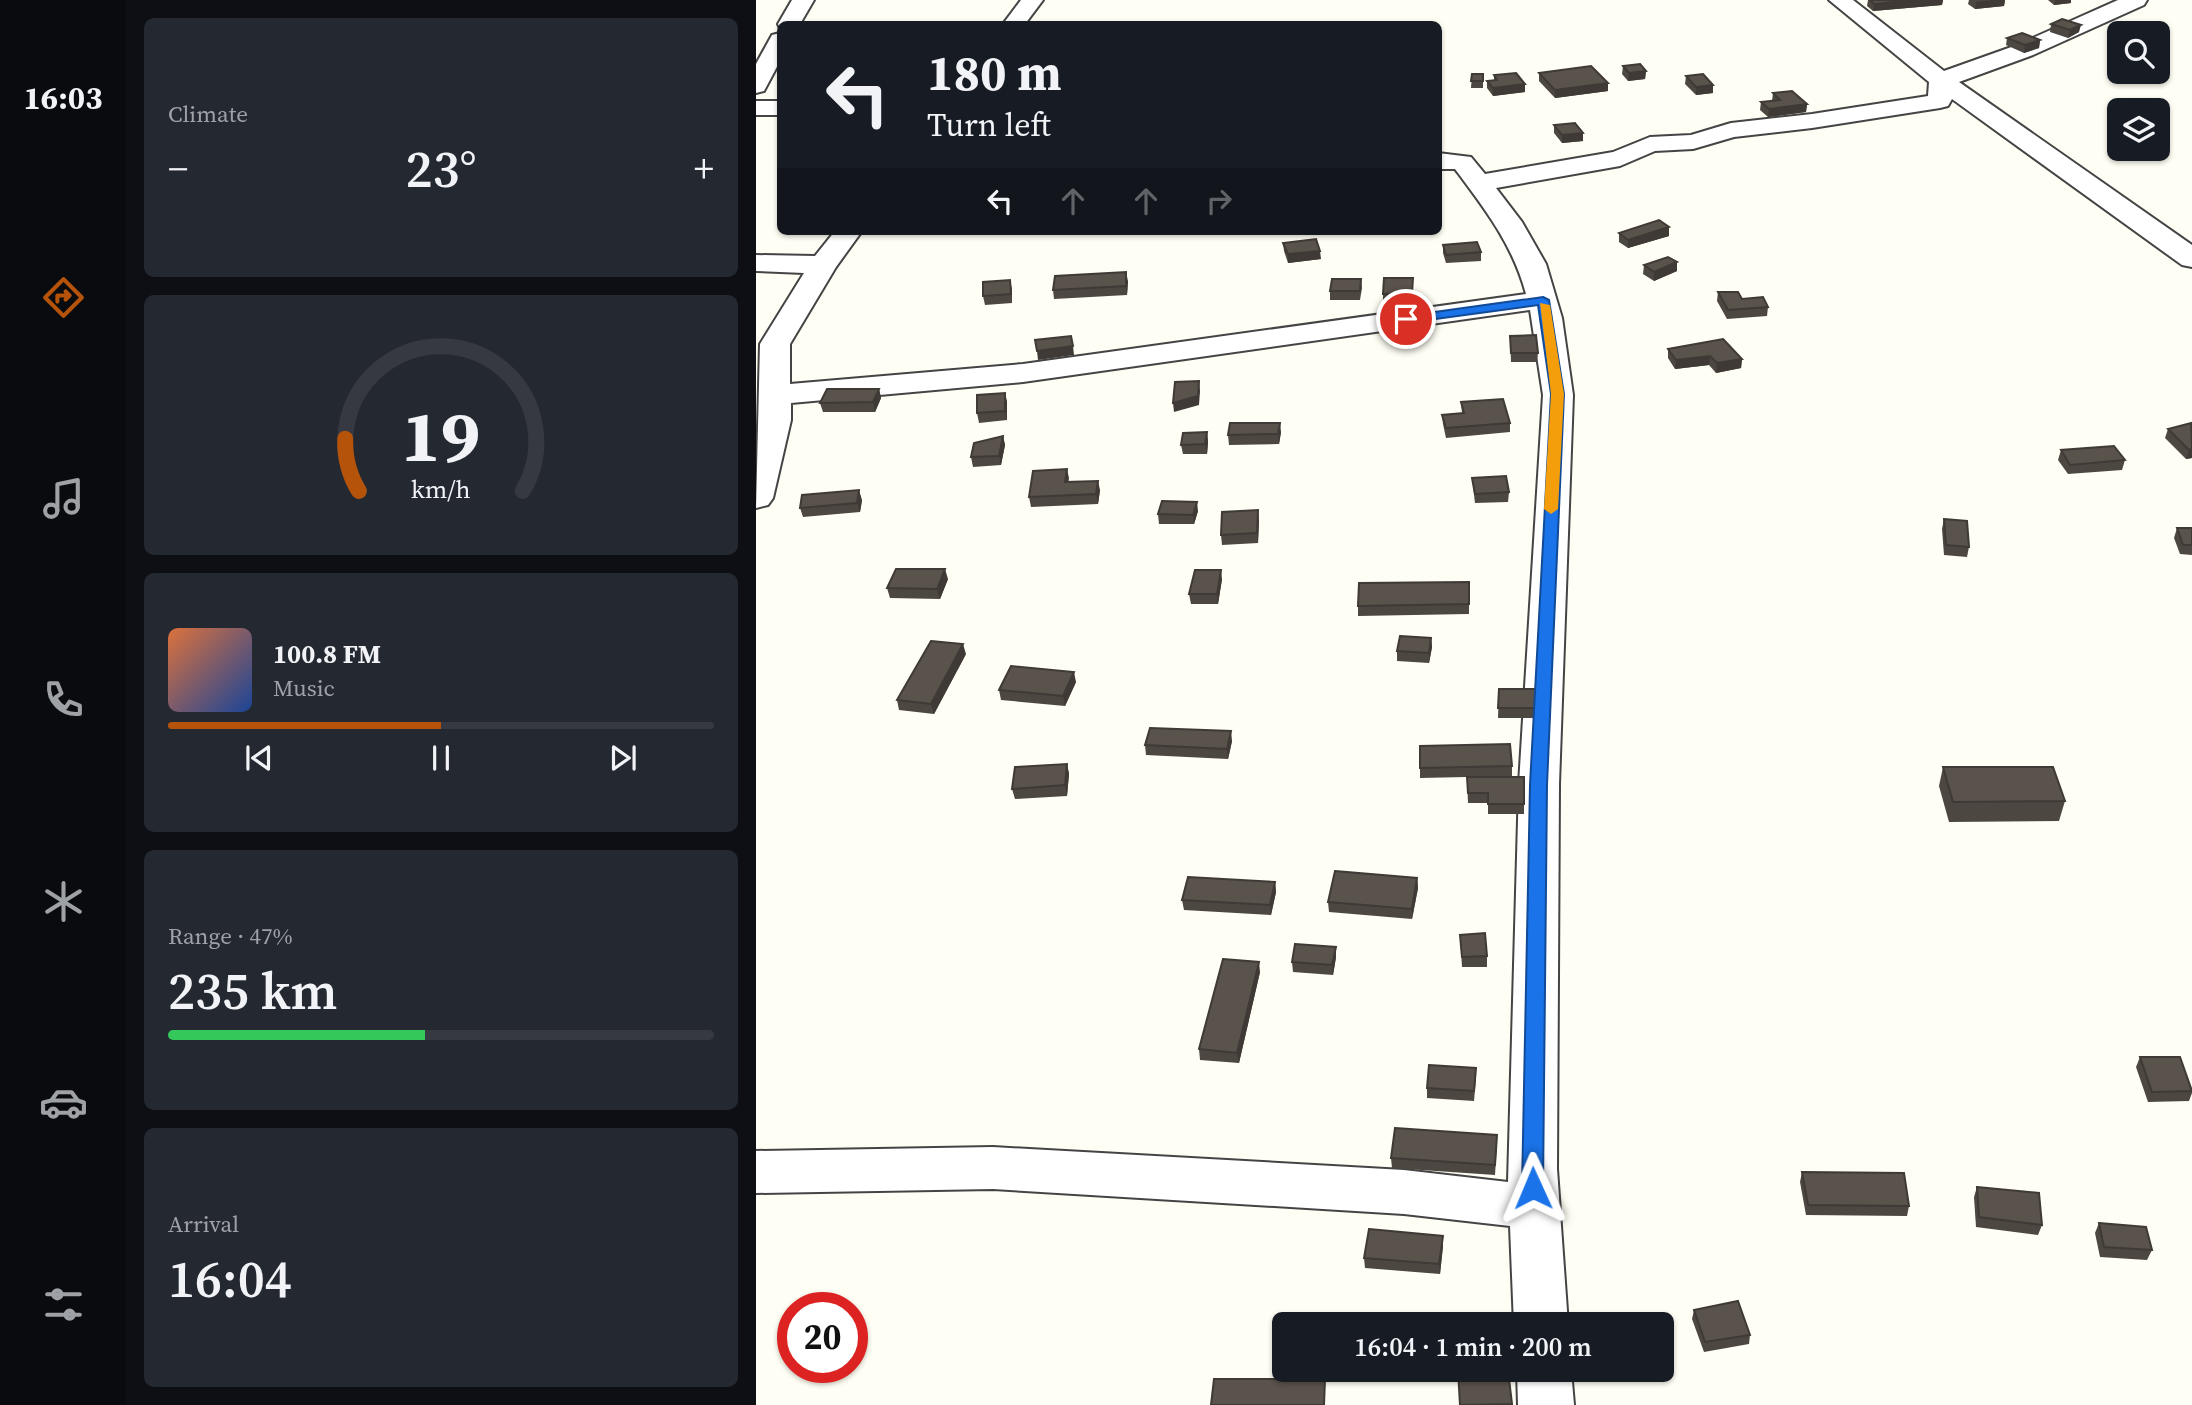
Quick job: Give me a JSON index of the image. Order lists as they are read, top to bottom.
{
  "page": {
    "tabs": "16:03",
    "tile": [
      "Climate",
      ["Range · 47%", "235 km"],
      ["Arrival", "16:04"]
    ],
    "turn": ["180 m", "Turn left"],
    "heat": ["−", "23°", "+"],
    "song": ["100.8 FM", "Music"],
    "limit": "20",
    "trip": "16:04 · 1 min · 200 m",
    "gauge": ["19", "km/h"]
  }
}
